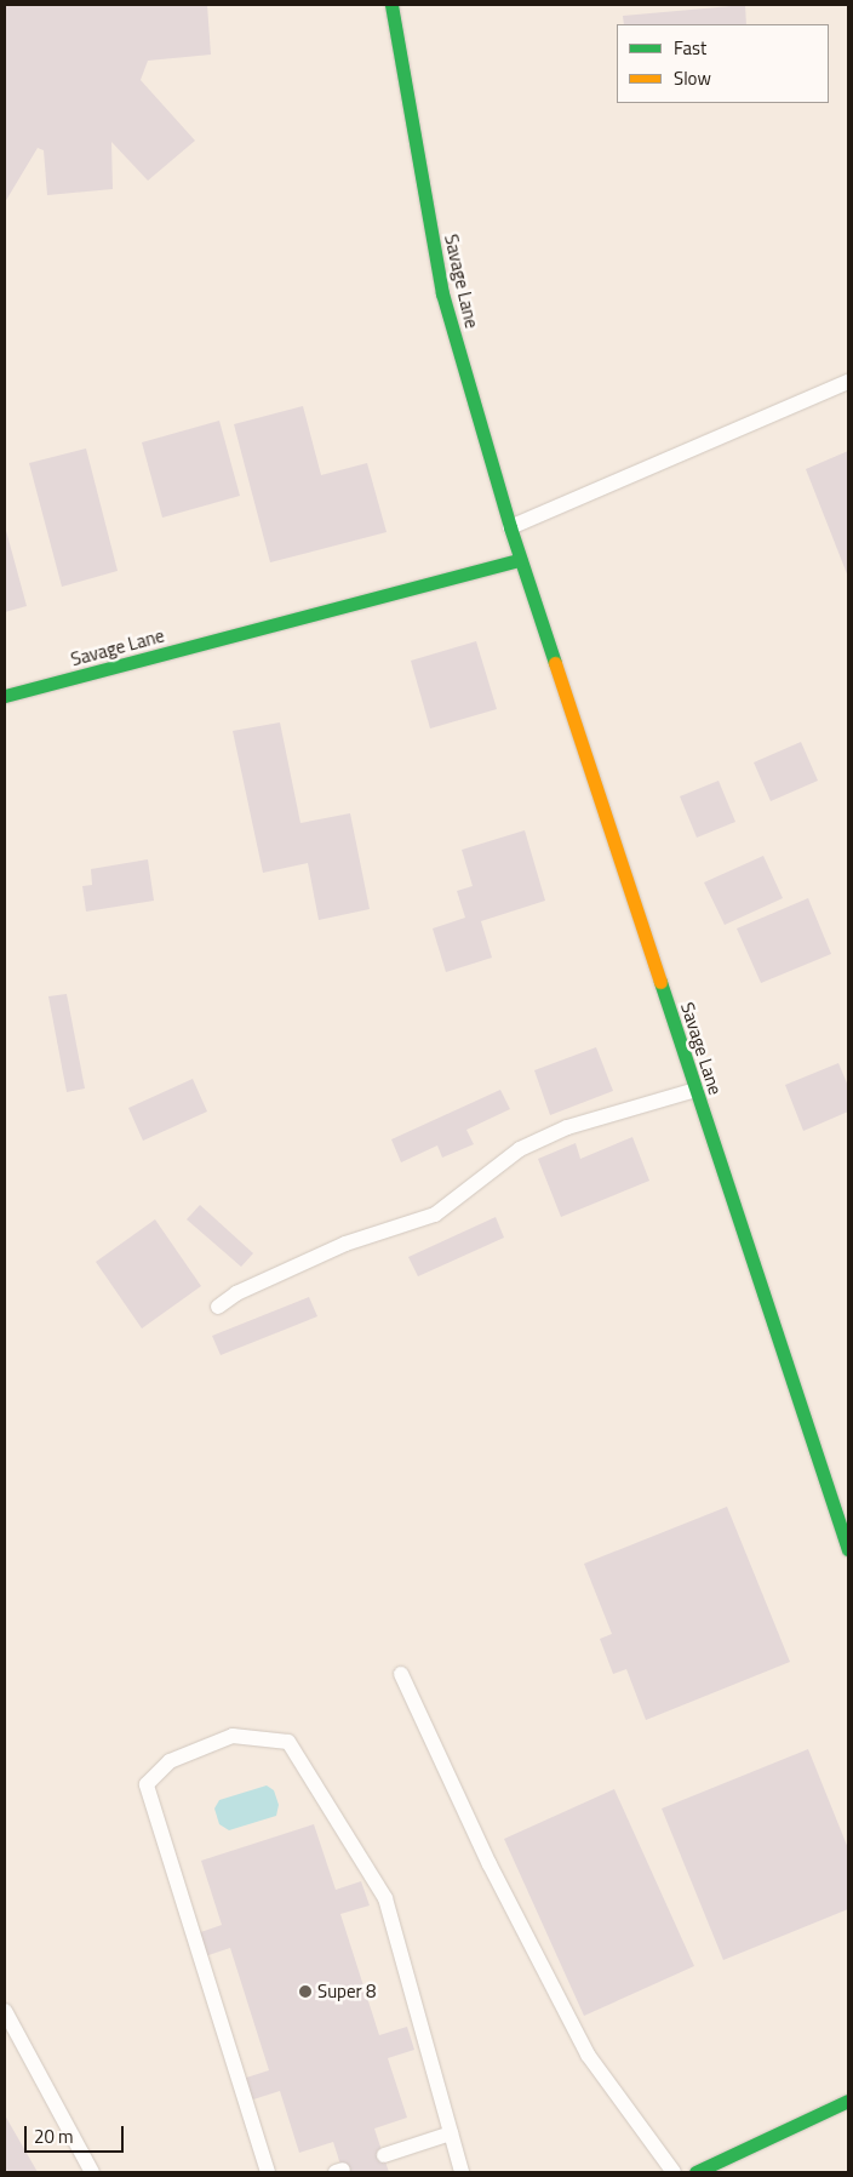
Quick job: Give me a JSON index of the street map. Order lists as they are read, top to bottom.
{
  "streets": {
    "street": ["Savage Lane"]
  },
  "places": ["Super 8"],
  "legend": ["Fast", "Slow"],
  "scale_bar": "20 m"
}
